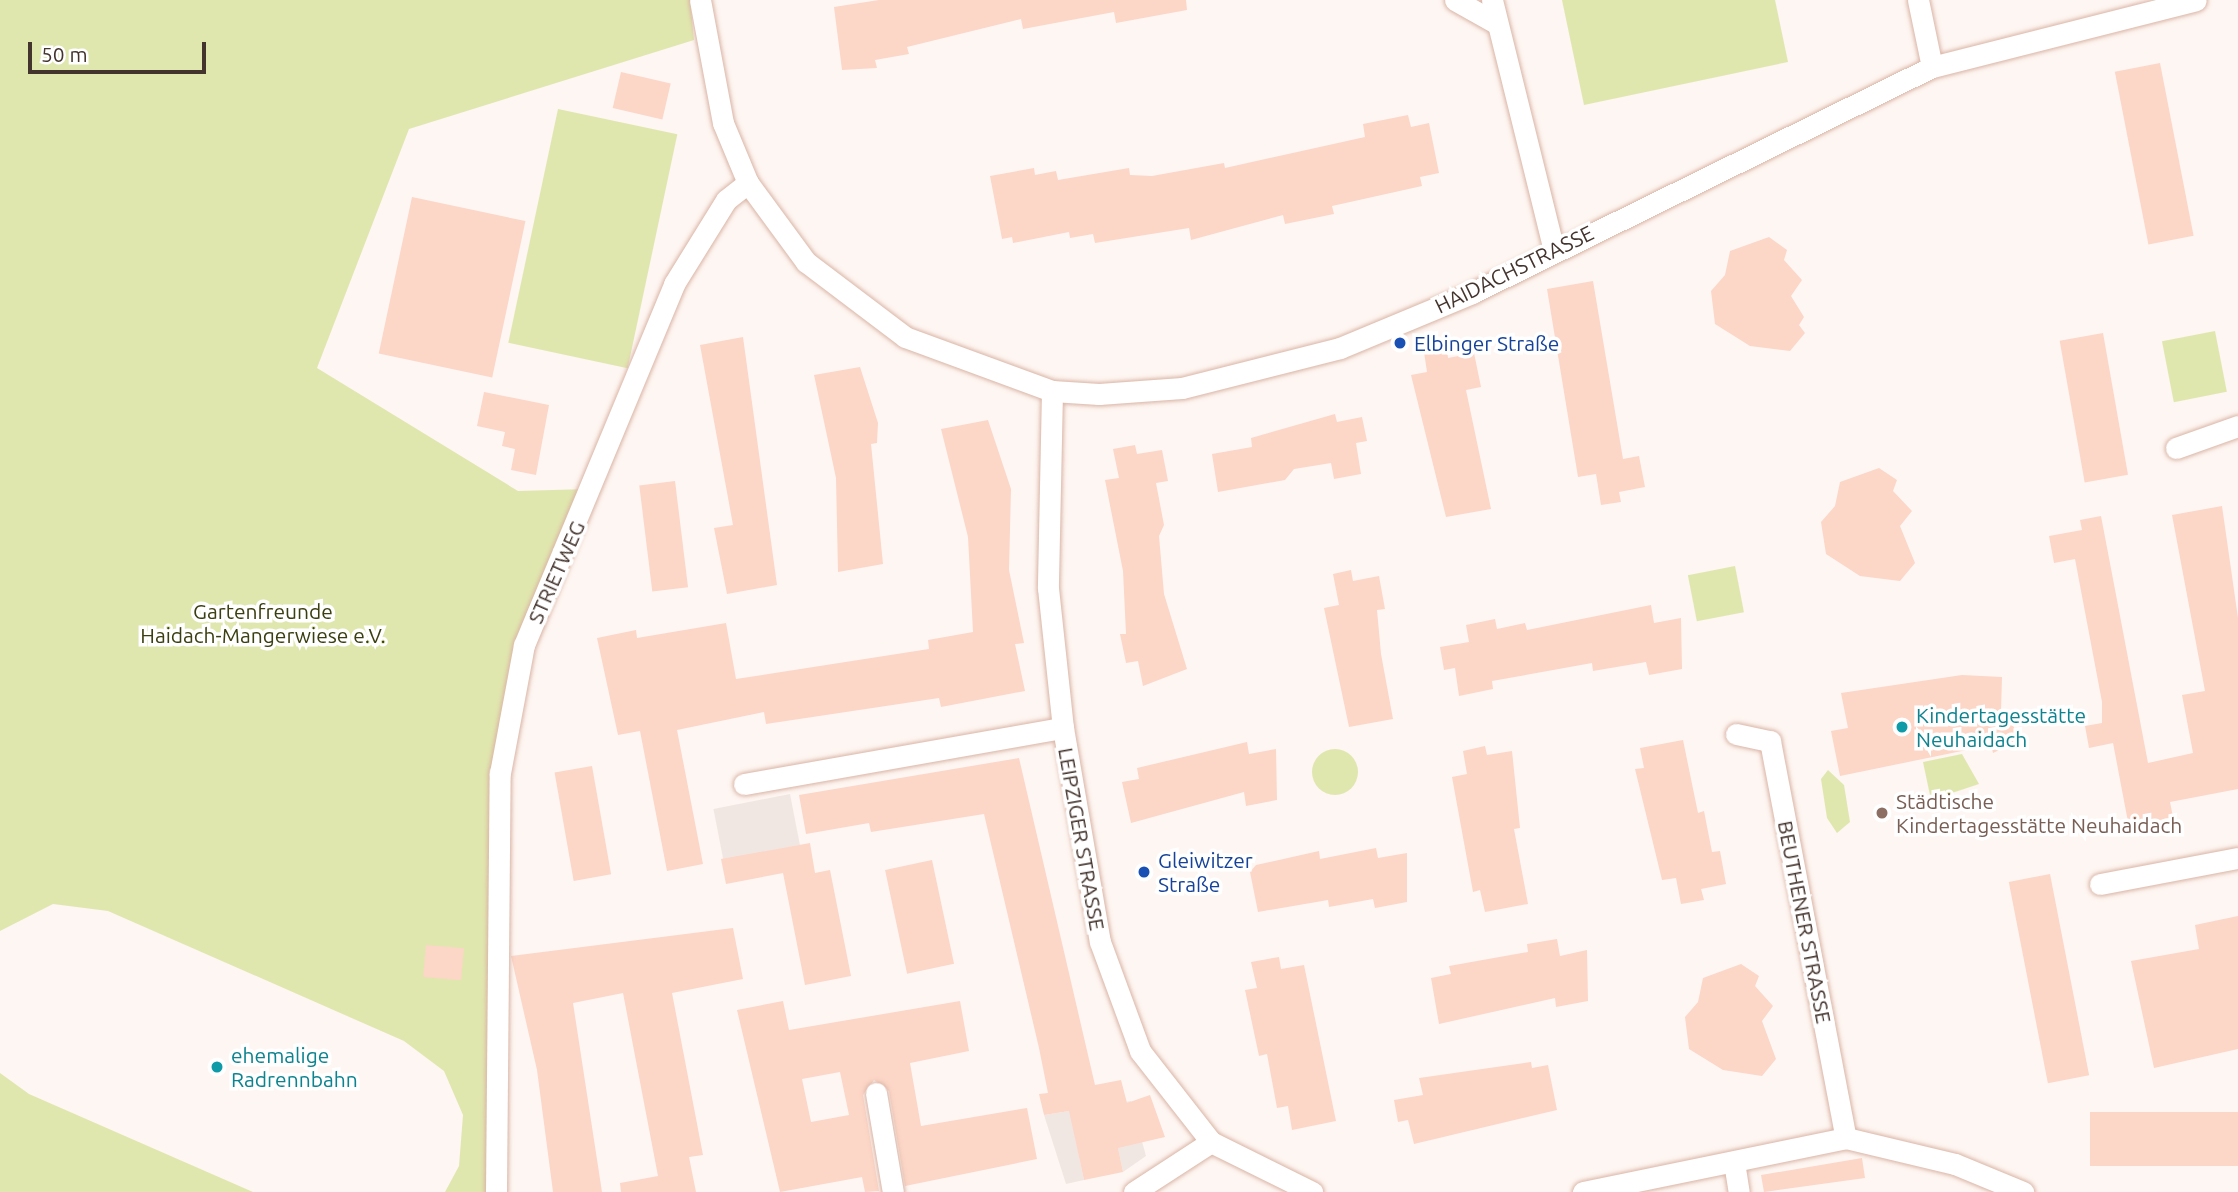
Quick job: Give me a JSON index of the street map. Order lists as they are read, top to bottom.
{
  "streets": {
    "street": [
      "HAIDACHSTRASSE",
      "STRIETWEG",
      "LEIPZIGER STRASSE",
      "BEUTHENER STRASSE"
    ]
  },
  "crossings": [
    ["HAIDACHSTRASSE", "STRIETWEG"],
    ["HAIDACHSTRASSE", "LEIPZIGER STRASSE"]
  ],
  "parks": ["Gartenfreunde Haidach-Mangerwiese e.V."],
  "places": [
    "Elbinger Straße",
    "Kindertagesstätte Neuhaidach",
    "Städtische Kindertagesstätte Neuhaidach",
    "Gleiwitzer Straße",
    "ehemalige Radrennbahn"
  ],
  "scale_bar": "50 m"
}
